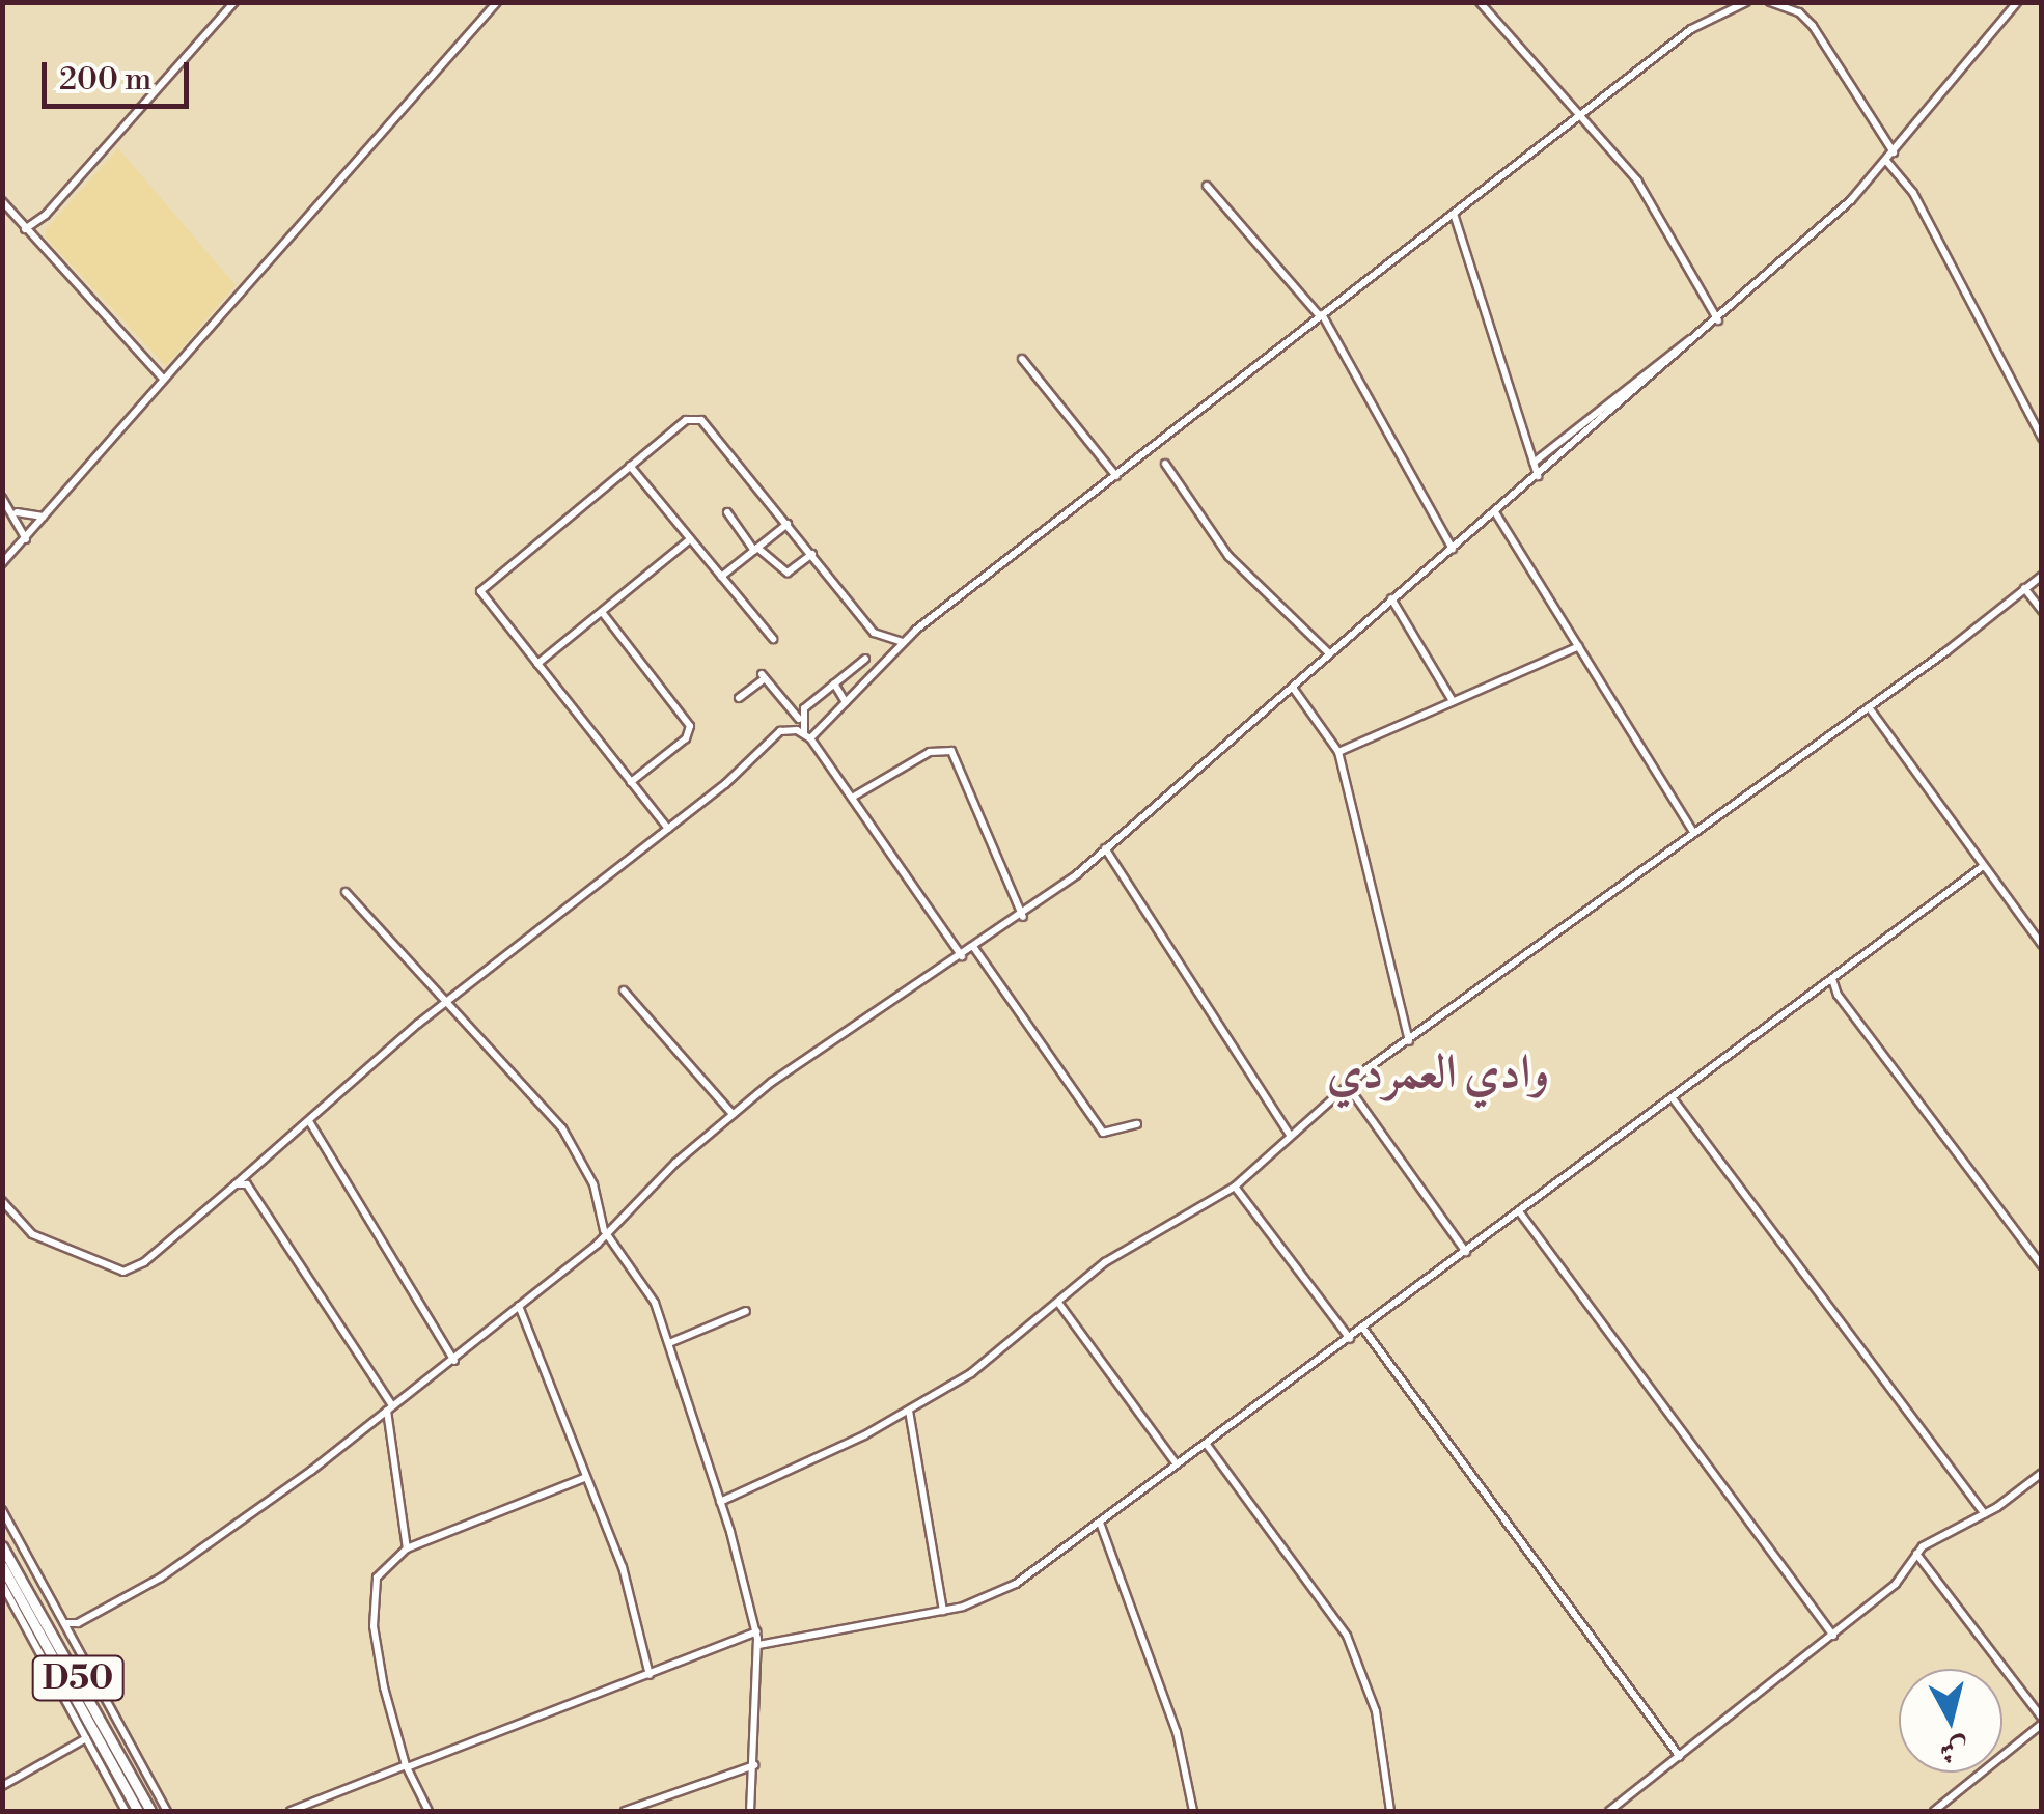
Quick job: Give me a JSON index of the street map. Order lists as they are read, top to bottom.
{
  "streets": {
    "main road": ["D50"]
  },
  "districts": ["وادي العمردي"],
  "scale_bar": "200 m",
  "north": "bottom"
}
